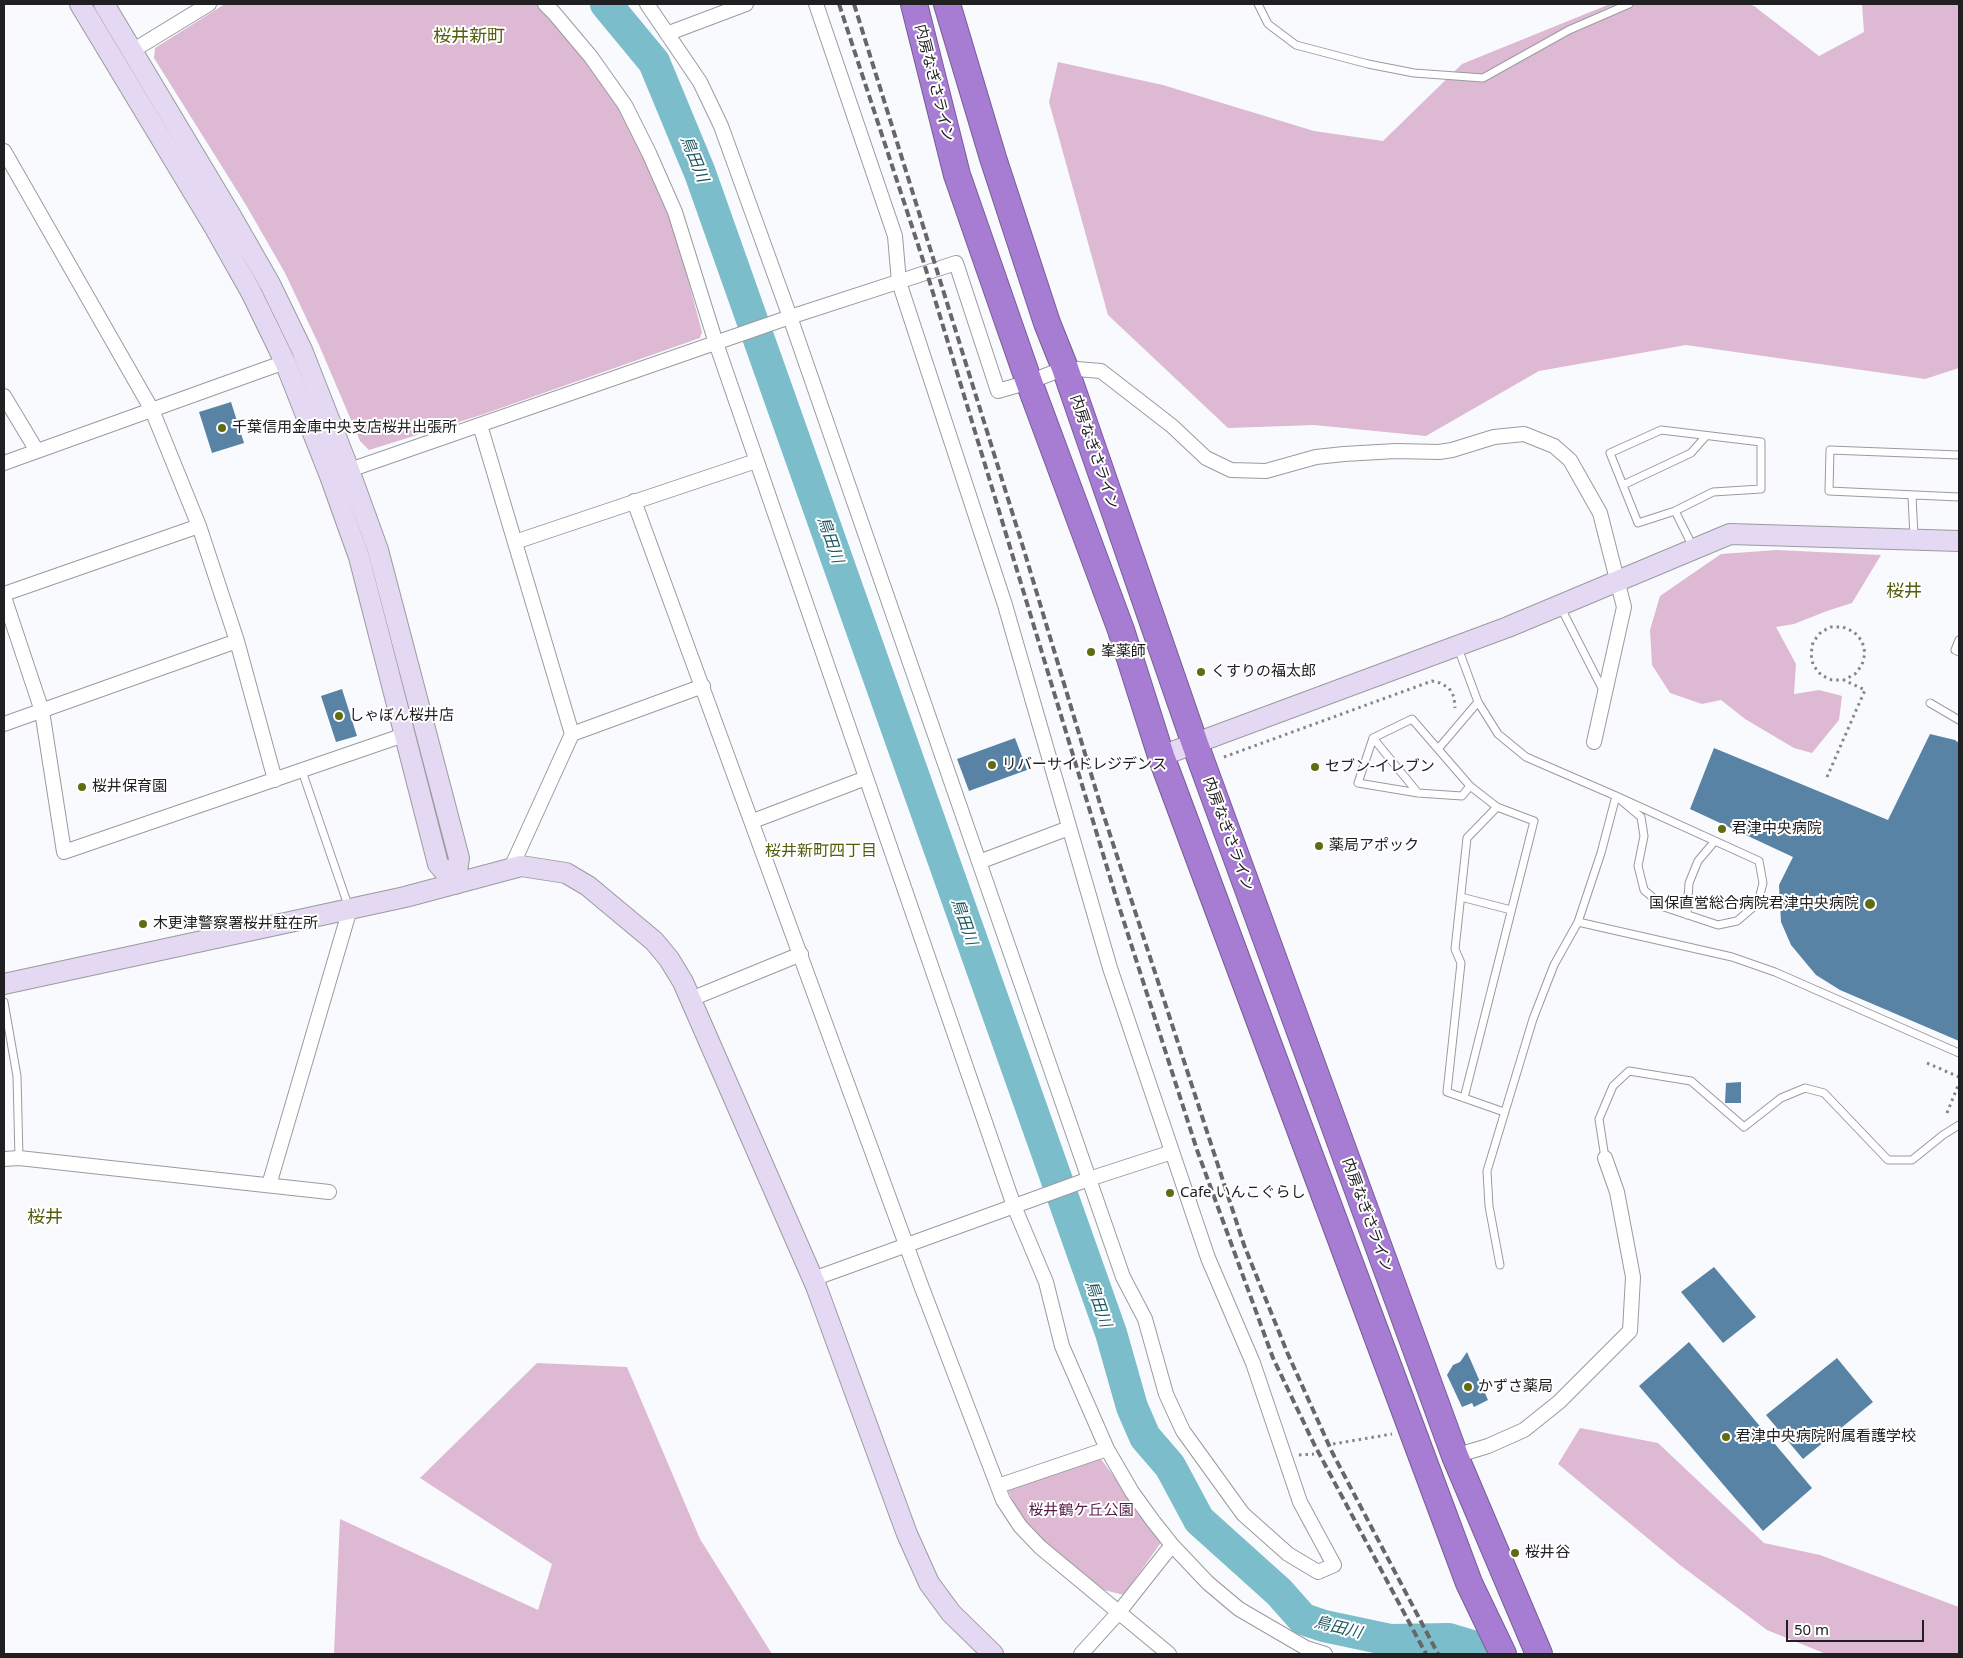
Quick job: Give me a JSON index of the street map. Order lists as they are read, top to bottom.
{
  "streets": {
    "highway": ["内房なぎさライン"]
  },
  "districts": [
    "桜井新町",
    "桜井",
    "桜井新町四丁目",
    "桜井"
  ],
  "water": ["鳥田川"],
  "parks": ["桜井鶴ケ丘公園"],
  "places": [
    "千葉信用金庫中央支店桜井出張所",
    "峯薬師",
    "くすりの福太郎",
    "しゃぼん桜井店",
    "リバーサイドレジデンス",
    "セブン-イレブン",
    "桜井保育園",
    "君津中央病院",
    "薬局アポック",
    "国保直営総合病院君津中央病院",
    "木更津警察署桜井駐在所",
    "Cafe いんこぐらし",
    "かずさ薬局",
    "君津中央病院附属看護学校",
    "桜井谷"
  ],
  "scale_bar": "50 m"
}
